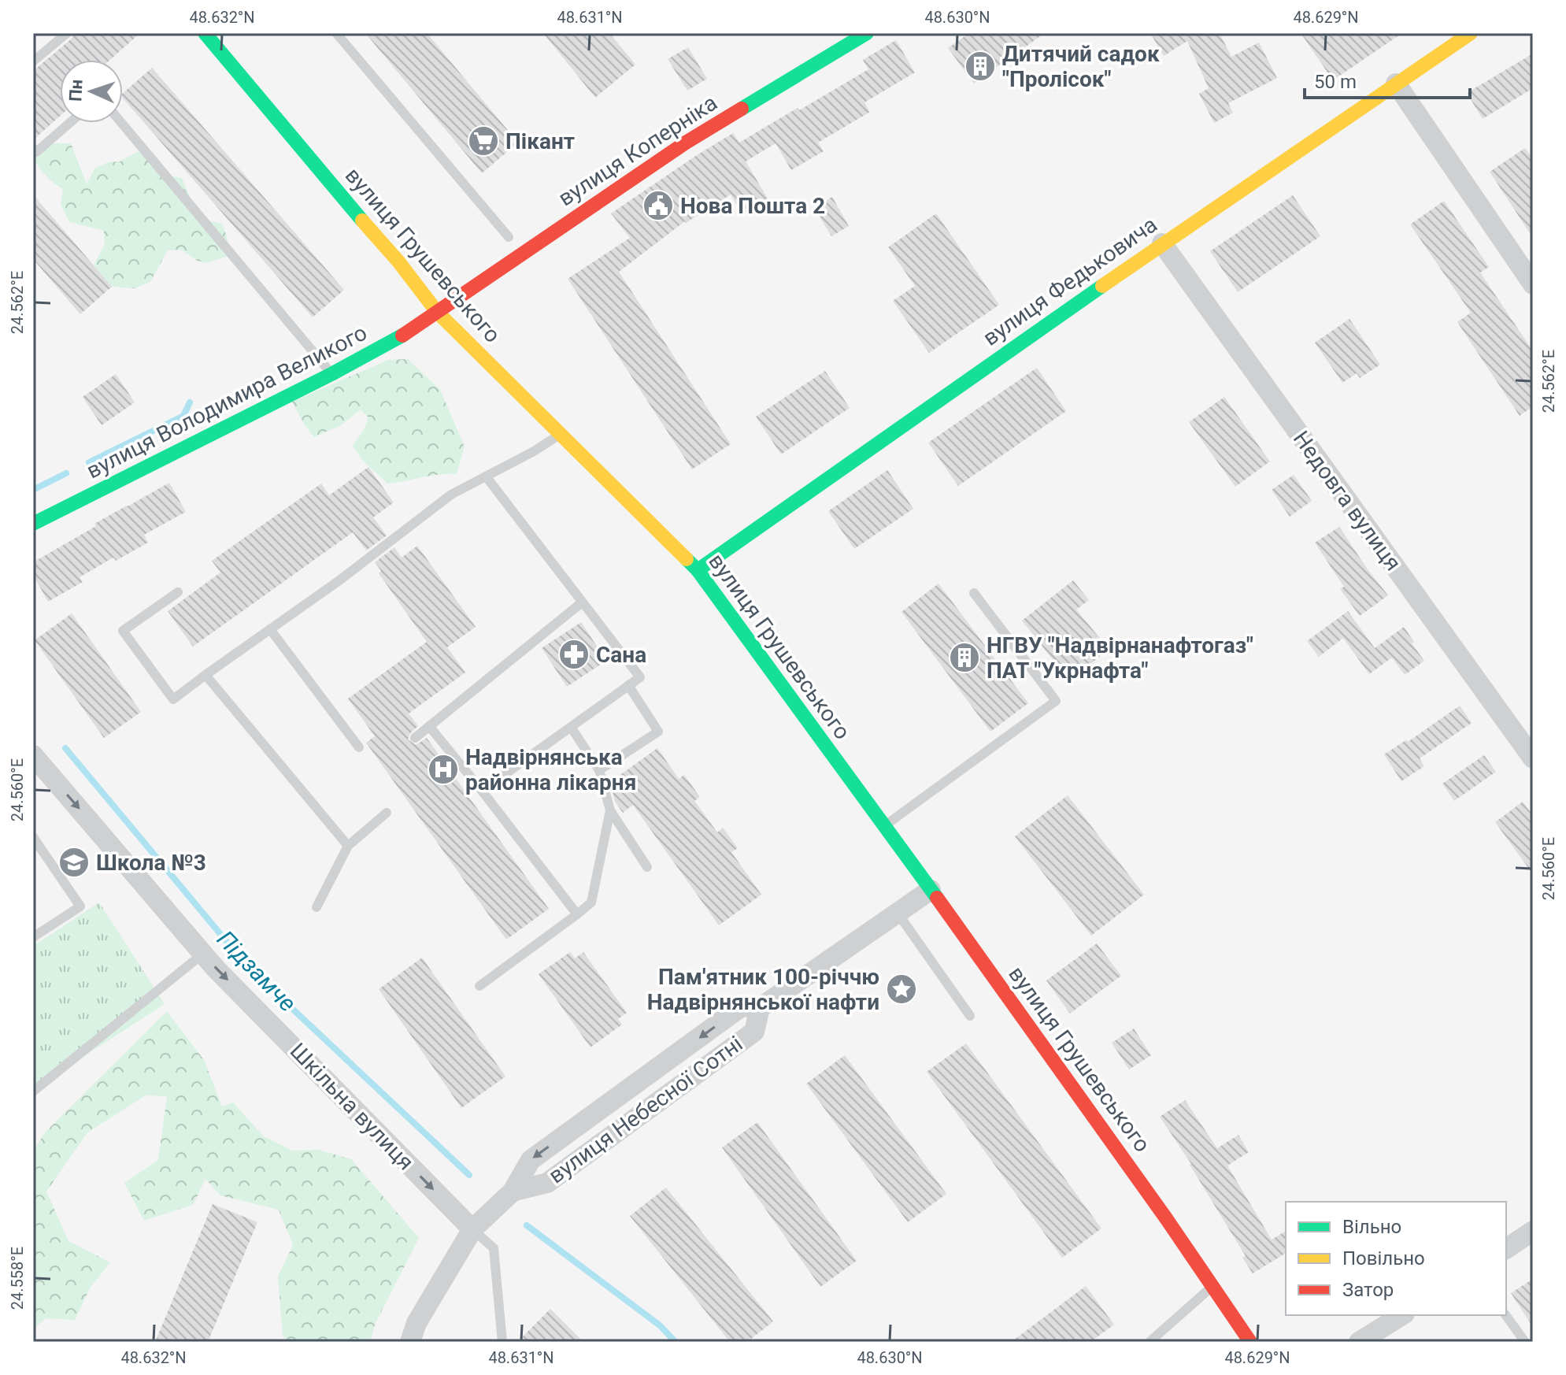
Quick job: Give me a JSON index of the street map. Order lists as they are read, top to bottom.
{
  "streets": {
    "street": [
      "вулиця Коперніка",
      "вулиця Грушевського",
      "вулиця Федьковича",
      "вулиця Володимира Великого",
      "Недовга вулиця",
      "Шкільна вулиця",
      "вулиця Небесної Сотні"
    ]
  },
  "crossings": [
    ["вулиця Коперніка", "вулиця Грушевського"],
    ["вулиця Коперніка", "вулиця Володимира Великого"],
    ["вулиця Грушевського", "вулиця Федьковича"],
    ["вулиця Грушевського", "вулиця Володимира Великого"],
    ["вулиця Грушевського", "вулиця Небесної Сотні"],
    ["вулиця Федьковича", "Недовга вулиця"],
    ["Шкільна вулиця", "вулиця Небесної Сотні"]
  ],
  "one_way": ["Шкільна вулиця"],
  "water": ["Підзамче"],
  "places": {
    "building": ["Дитячий садок \"Пролісок\"", "НГВУ \"Надвірнанафтогаз\" ПАТ \"Укрнафта\""],
    "supermarket": ["Пікант"],
    "public building": ["Нова Пошта 2"],
    "pharmacy": ["Сана"],
    "hospital": ["Надвірнянська районна лікарня"],
    "school or university": ["Школа №3"],
    "place": ["Пам'ятник 100-річчю Надвірнянської нафти"]
  },
  "legend": ["Вільно", "Повільно", "Затор"],
  "scale_bar": "50 m",
  "north": "left",
  "coordinates": [
    "48.632°N",
    "48.631°N",
    "48.630°N",
    "48.629°N",
    "24.562°E",
    "24.560°E",
    "24.558°E"
  ]
}
